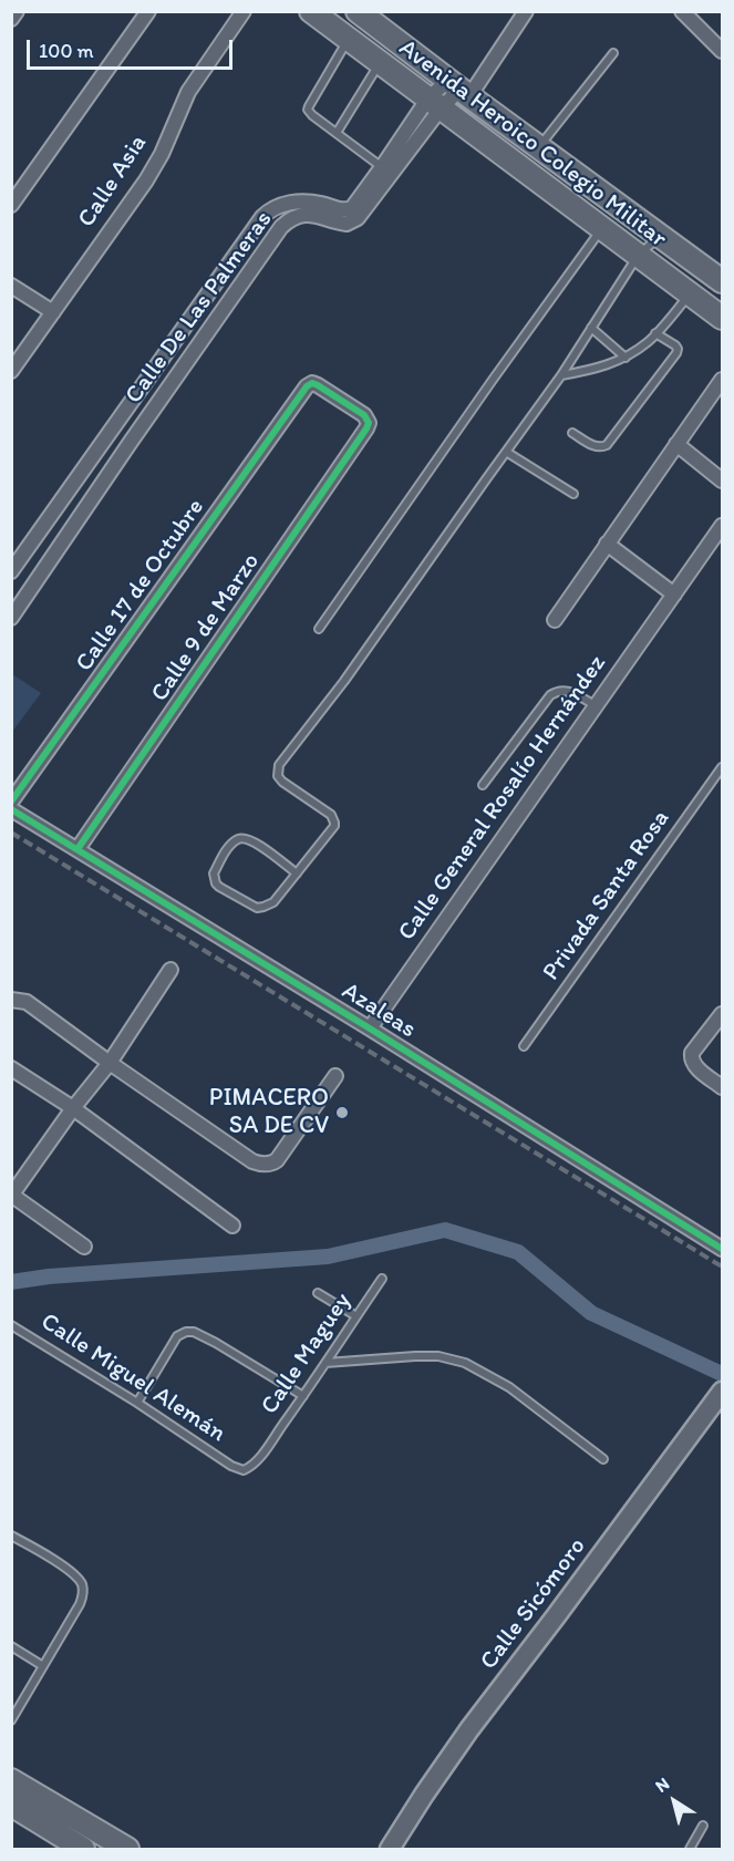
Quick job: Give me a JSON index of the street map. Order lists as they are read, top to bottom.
{
  "streets": {
    "main road": ["Avenida Heroico Colegio Militar"],
    "street": [
      "Calle Asia",
      "Calle De Las Palmeras",
      "Calle 17 de Octubre",
      "Calle 9 de Marzo",
      "Calle General Rosalío Hernández",
      "Azaleas",
      "Calle Sicómoro"
    ],
    "lane": ["Privada Santa Rosa", "Calle Maguey", "Calle Miguel Alemán"]
  },
  "crossings": [
    ["Avenida Heroico Colegio Militar", "Calle De Las Palmeras"],
    ["Calle 17 de Octubre", "Calle 9 de Marzo"],
    ["Calle 9 de Marzo", "Azaleas"],
    ["Calle General Rosalío Hernández", "Azaleas"],
    ["Calle Maguey", "Calle Miguel Alemán"]
  ],
  "places": ["PIMACERO SA DE CV"],
  "scale_bar": "100 m",
  "north": "top left"
}
